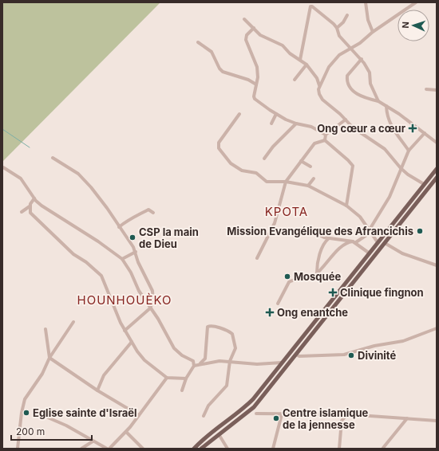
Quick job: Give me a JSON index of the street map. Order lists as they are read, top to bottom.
{
  "districts": ["KPOTA", "HOUNHOUÈKO"],
  "places": {
    "health": ["Ong cœur a cœur", "Clinique fingnon", "Ong enantche"],
    "other": [
      "Mission Evangélique des Afrancichis",
      "CSP la main de Dieu",
      "Mosquée",
      "Divinité",
      "Eglise sainte d'Israël",
      "Centre islamique de la jennesse"
    ]
  },
  "scale_bar": "200 m",
  "north": "left"
}
